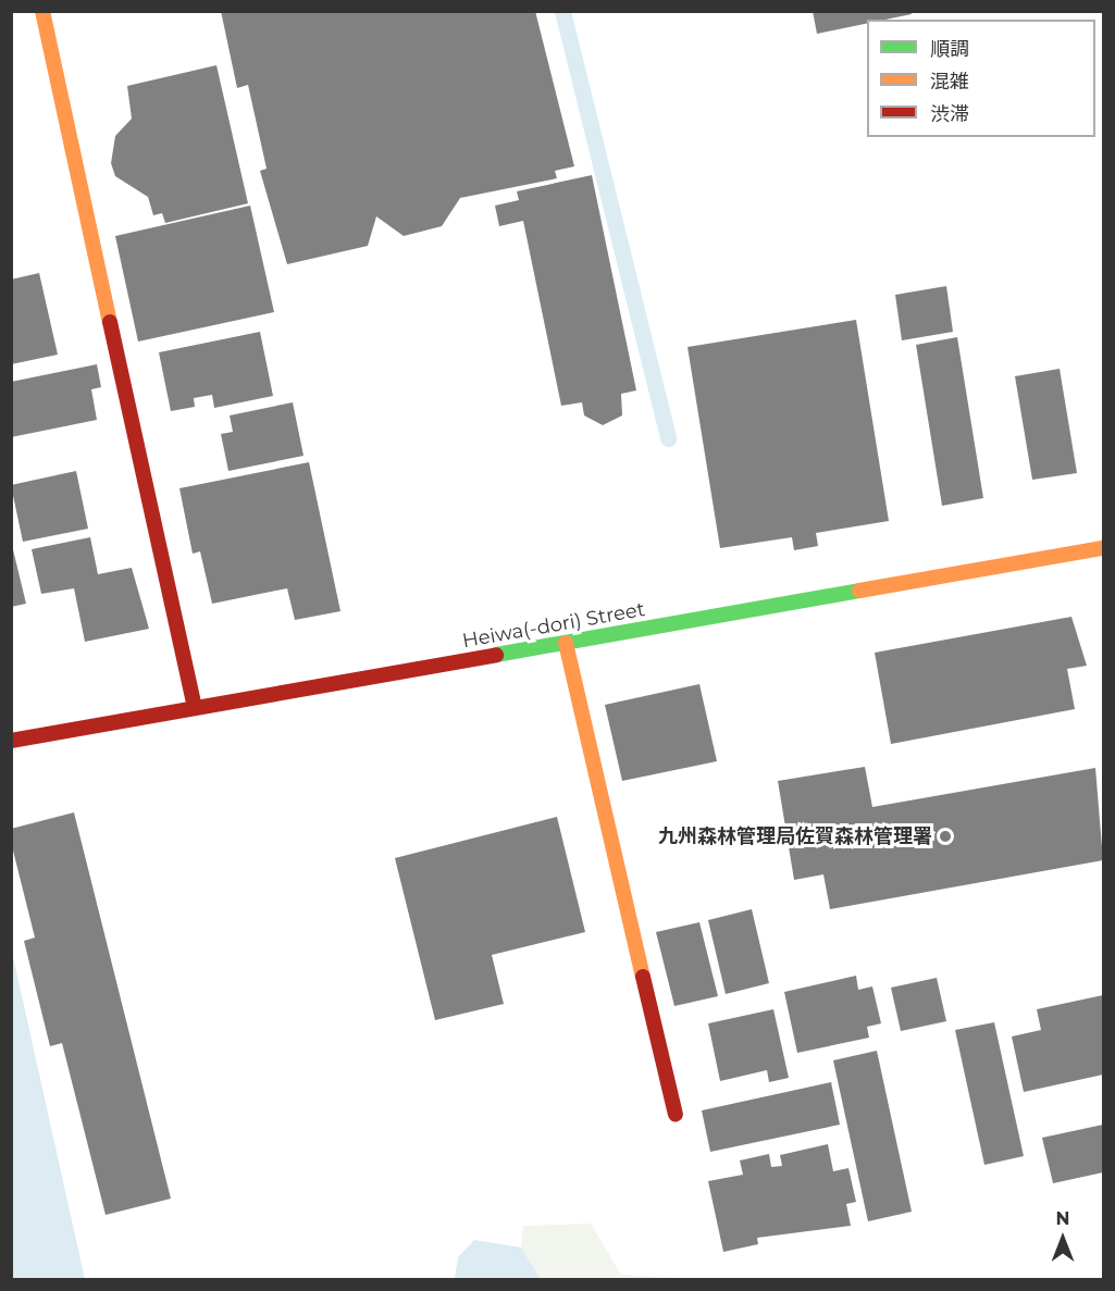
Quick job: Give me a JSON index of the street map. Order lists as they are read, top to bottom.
{
  "streets": {
    "street": ["Heiwa(-dori) Street"]
  },
  "places": ["九州森林管理局佐賀森林管理署"],
  "legend": ["順調", "混雑", "渋滞"],
  "north": "top"
}
